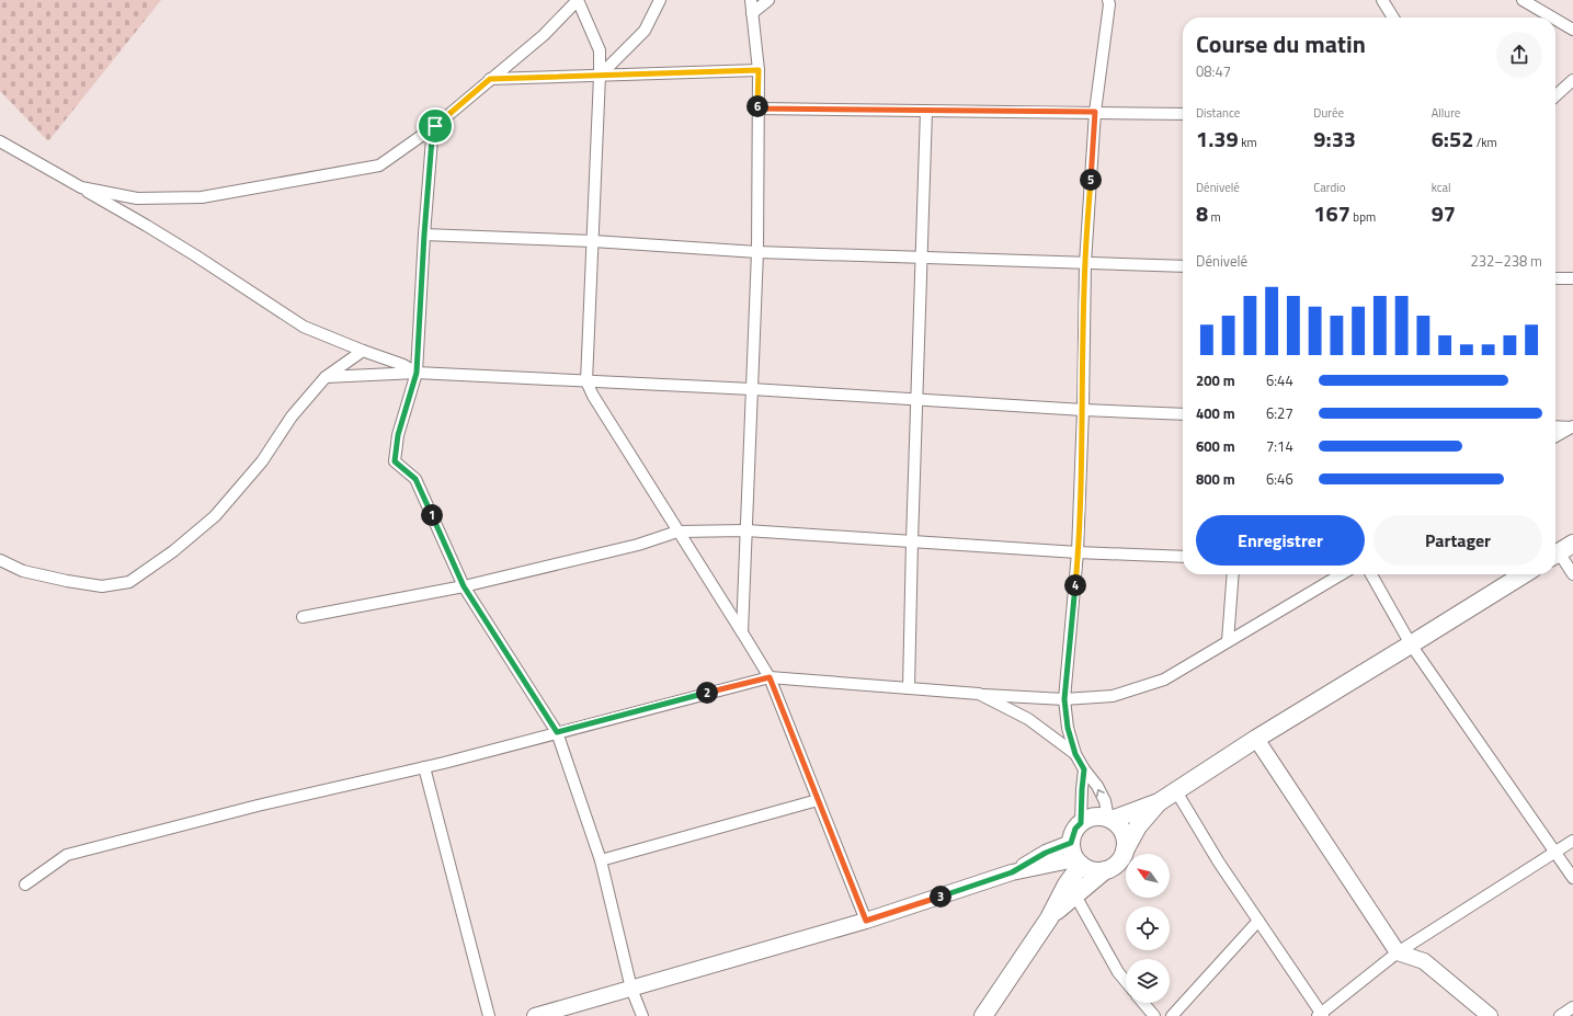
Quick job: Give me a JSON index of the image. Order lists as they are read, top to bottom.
{
  "north": "top left",
  "page": {
    "heading": ["Course du matin", "08:47"],
    "stats": [
      ["Distance", "1.39 km"],
      ["Durée", "9:33"],
      ["Allure", "6:52 /km"],
      ["Dénivelé", "8 m"],
      ["Cardio", "167 bpm"],
      ["kcal", "97"]
    ],
    "pins": [
      "6",
      "5",
      "1",
      "4",
      "2",
      "3"
    ],
    "chart": ["Dénivelé", "232–238 m"],
    "list": [
      {
        "name": "200 m",
        "note": "6:44"
      },
      {
        "name": "400 m",
        "note": "6:27"
      },
      {
        "name": "600 m",
        "note": "7:14"
      },
      {
        "name": "800 m",
        "note": "6:46"
      }
    ],
    "buttons": ["Enregistrer", "Partager"]
  }
}
